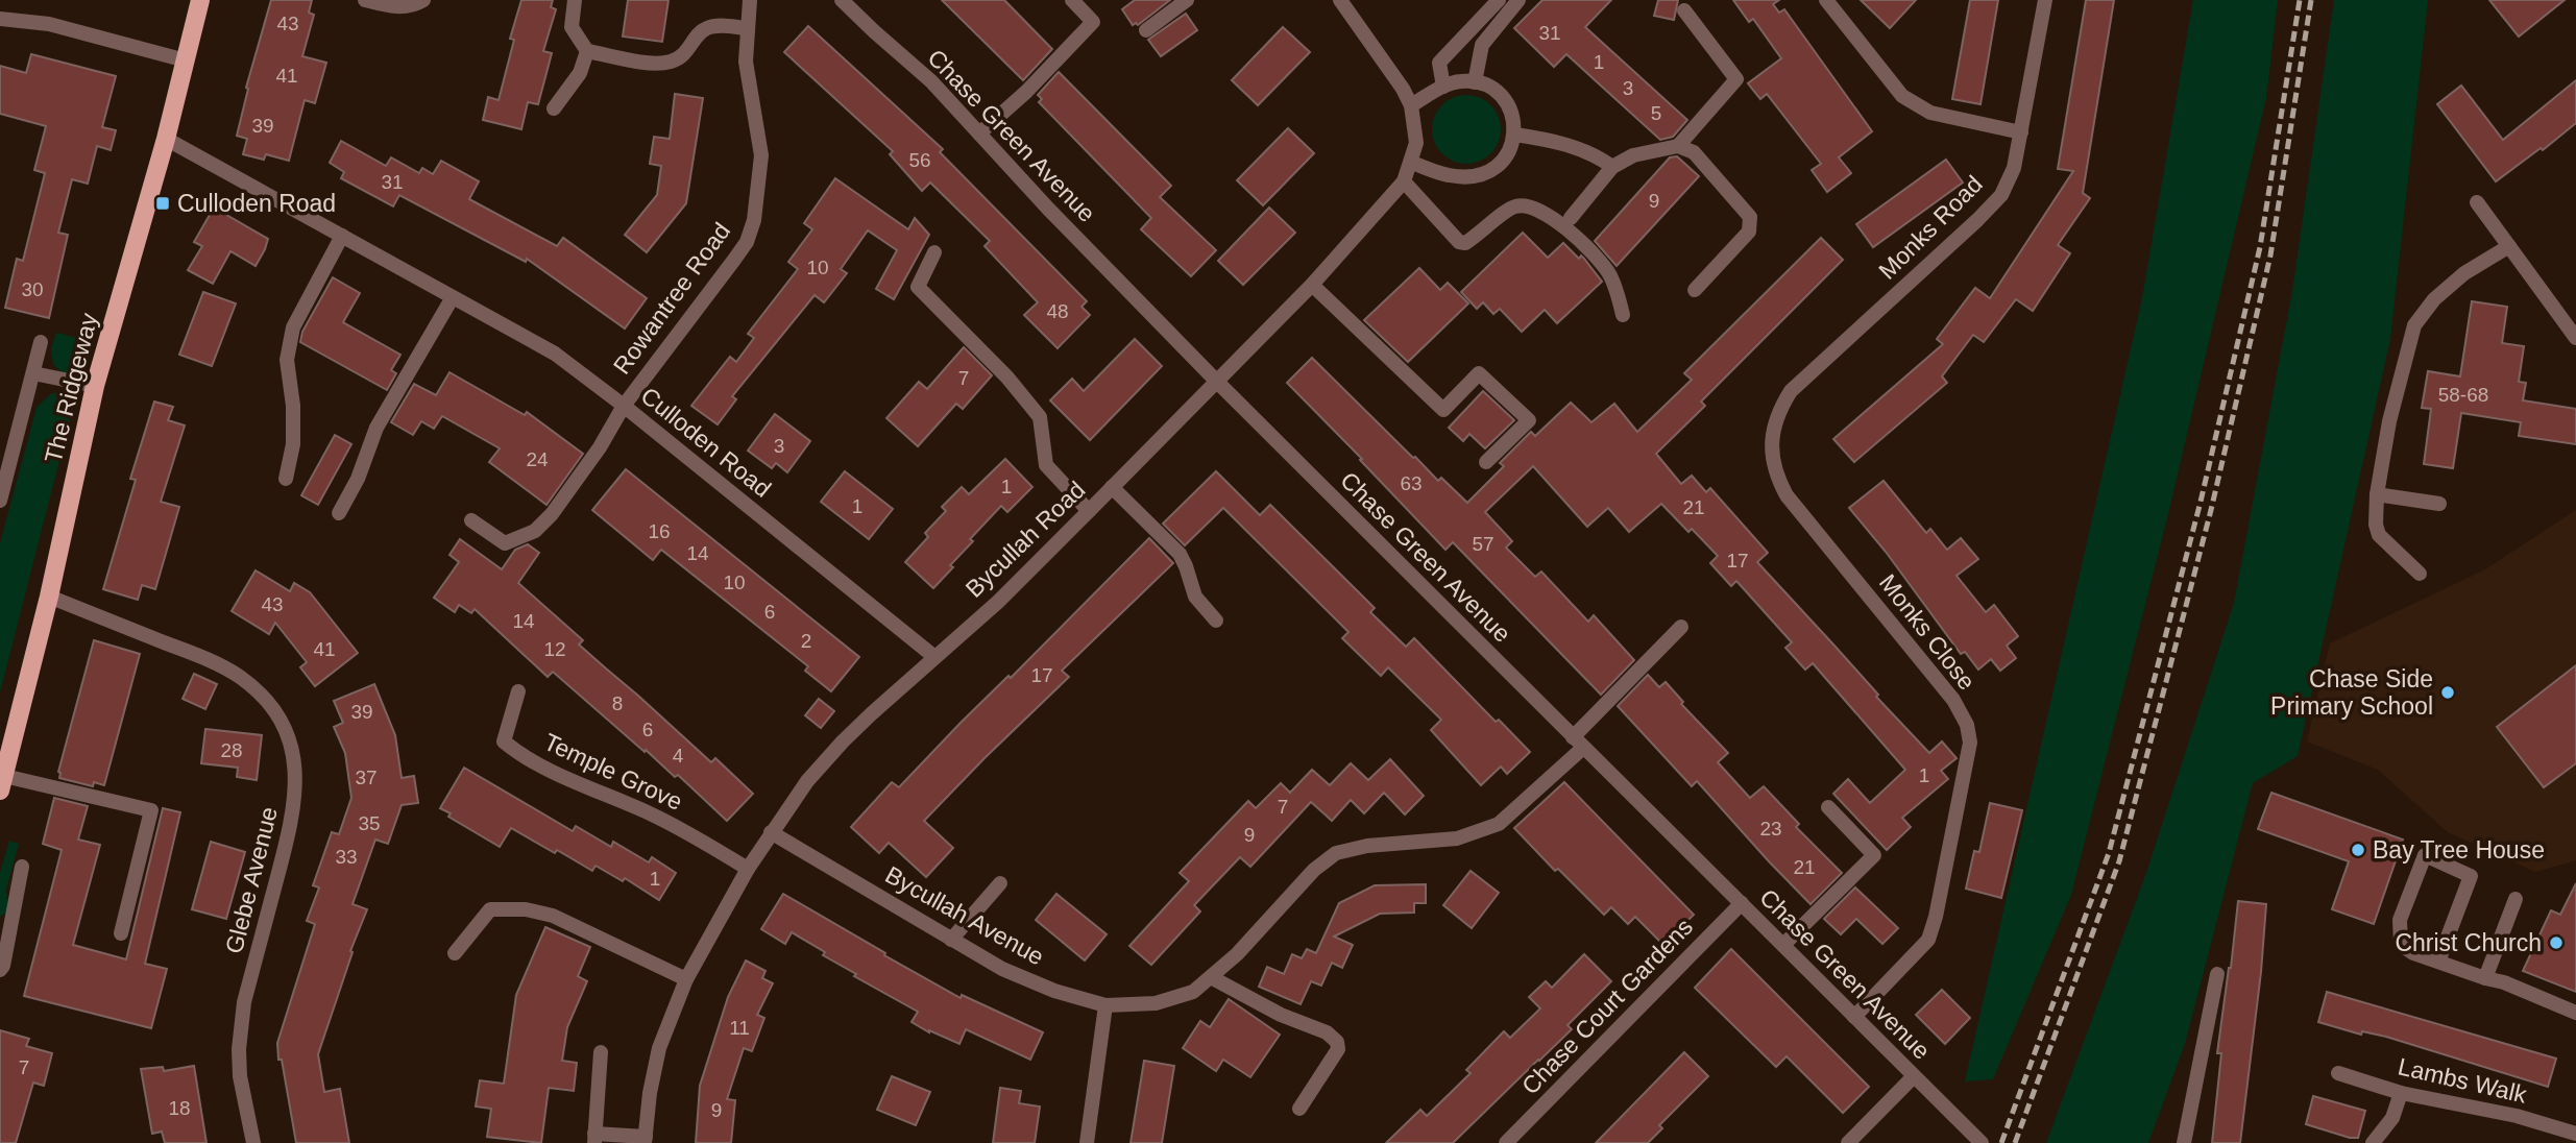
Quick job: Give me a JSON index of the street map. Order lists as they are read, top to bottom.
{
  "streets": {
    "main road": ["The Ridgeway"],
    "street": [
      "Chase Green Avenue",
      "Monks Road",
      "Rowantree Road",
      "Culloden Road",
      "Bycullah Road",
      "Monks Close",
      "Temple Grove",
      "Glebe Avenue",
      "Bycullah Avenue",
      "Chase Court Gardens",
      "Lambs Walk"
    ]
  },
  "crossings": [
    ["Chase Green Avenue", "Bycullah Road"],
    ["Chase Green Avenue", "Monks Close"],
    ["Chase Green Avenue", "Bycullah Avenue"],
    ["Chase Green Avenue", "Chase Court Gardens"],
    ["Monks Road", "Monks Close"],
    ["Rowantree Road", "Culloden Road"],
    ["The Ridgeway", "Culloden Road"],
    ["The Ridgeway", "Glebe Avenue"],
    ["Culloden Road", "Bycullah Road"],
    ["Bycullah Road", "Temple Grove"],
    ["Bycullah Road", "Bycullah Avenue"]
  ],
  "places": {
    "transit": ["Culloden Road"],
    "other": ["Chase Side Primary School", "Bay Tree House", "Christ Church"]
  },
  "house_numbers": [
    "43",
    "31",
    "1",
    "41",
    "3",
    "5",
    "39",
    "56",
    "31",
    "9",
    "10",
    "30",
    "48",
    "7",
    "58-68",
    "3",
    "24",
    "63",
    "1",
    "1",
    "21",
    "16",
    "57",
    "14",
    "17",
    "10",
    "43",
    "6",
    "14",
    "2",
    "41",
    "12",
    "17",
    "8",
    "39",
    "6",
    "28",
    "4",
    "1",
    "37",
    "7",
    "35",
    "23",
    "9",
    "33",
    "21",
    "1",
    "11",
    "7",
    "18",
    "9"
  ]
}
